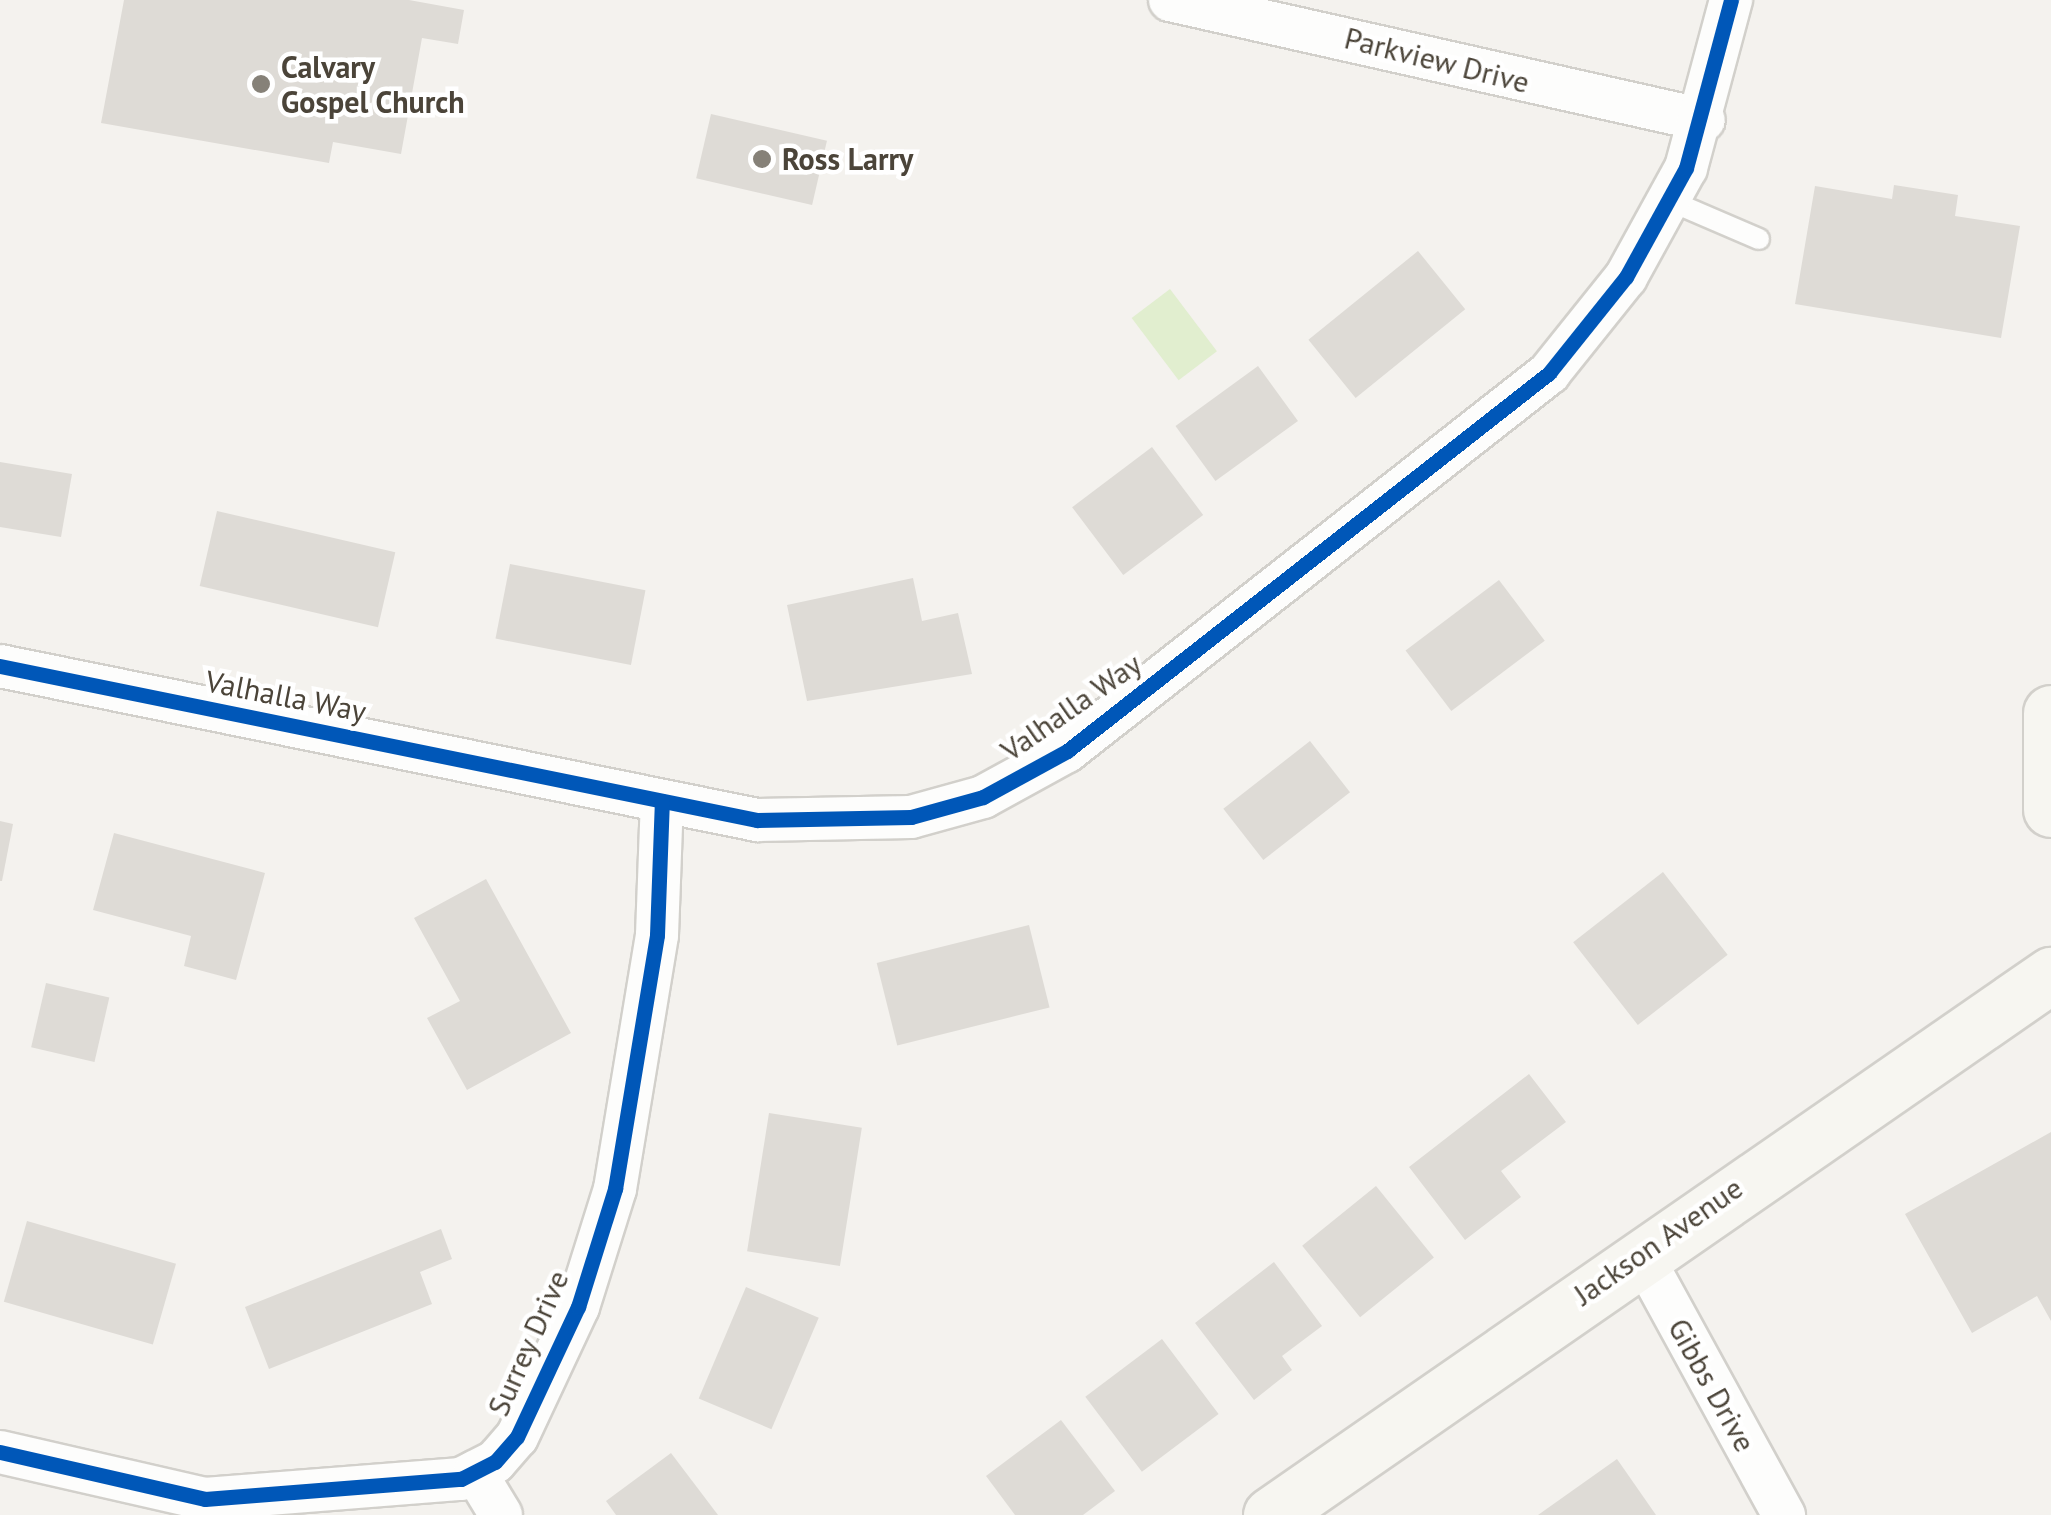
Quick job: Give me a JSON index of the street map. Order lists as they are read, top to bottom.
{
  "streets": {
    "street": [
      "Parkview Drive",
      "Valhalla Way",
      "Jackson Avenue",
      "Surrey Drive",
      "Gibbs Drive"
    ]
  },
  "crossings": [
    ["Parkview Drive", "Valhalla Way"],
    ["Valhalla Way", "Surrey Drive"],
    ["Jackson Avenue", "Gibbs Drive"]
  ],
  "places": ["Calvary Gospel Church", "Ross Larry"]
}
